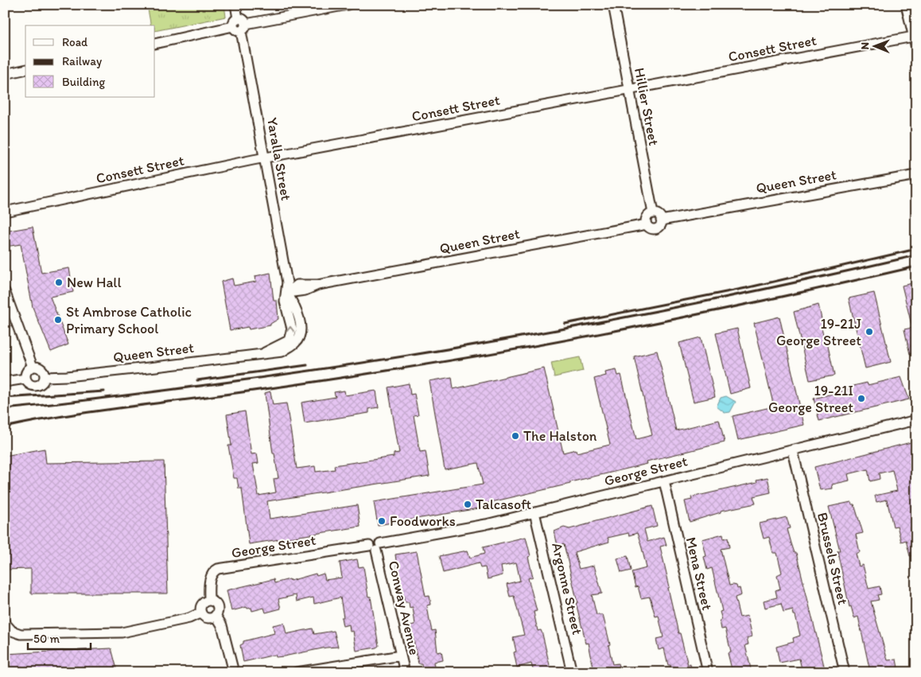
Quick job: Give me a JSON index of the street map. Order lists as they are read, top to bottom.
{
  "streets": {
    "street": [
      "Consett Street",
      "Hillier Street",
      "Yaralla Street",
      "Queen Street",
      "George Street",
      "Brussels Street",
      "Mena Street",
      "Argonne Street",
      "Conway Avenue"
    ]
  },
  "crossings": [
    ["Consett Street", "Hillier Street"],
    ["Consett Street", "Yaralla Street"],
    ["Hillier Street", "Queen Street"],
    ["Yaralla Street", "Queen Street"],
    ["George Street", "Brussels Street"],
    ["George Street", "Mena Street"],
    ["George Street", "Argonne Street"],
    ["George Street", "Conway Avenue"]
  ],
  "places": [
    "New Hall",
    "St Ambrose Catholic Primary School",
    "19-21J George Street",
    "19-21I George Street",
    "The Halston",
    "Talcasoft",
    "Foodworks"
  ],
  "legend": ["Road", "Railway", "Building"],
  "scale_bar": "50 m",
  "north": "left"
}
